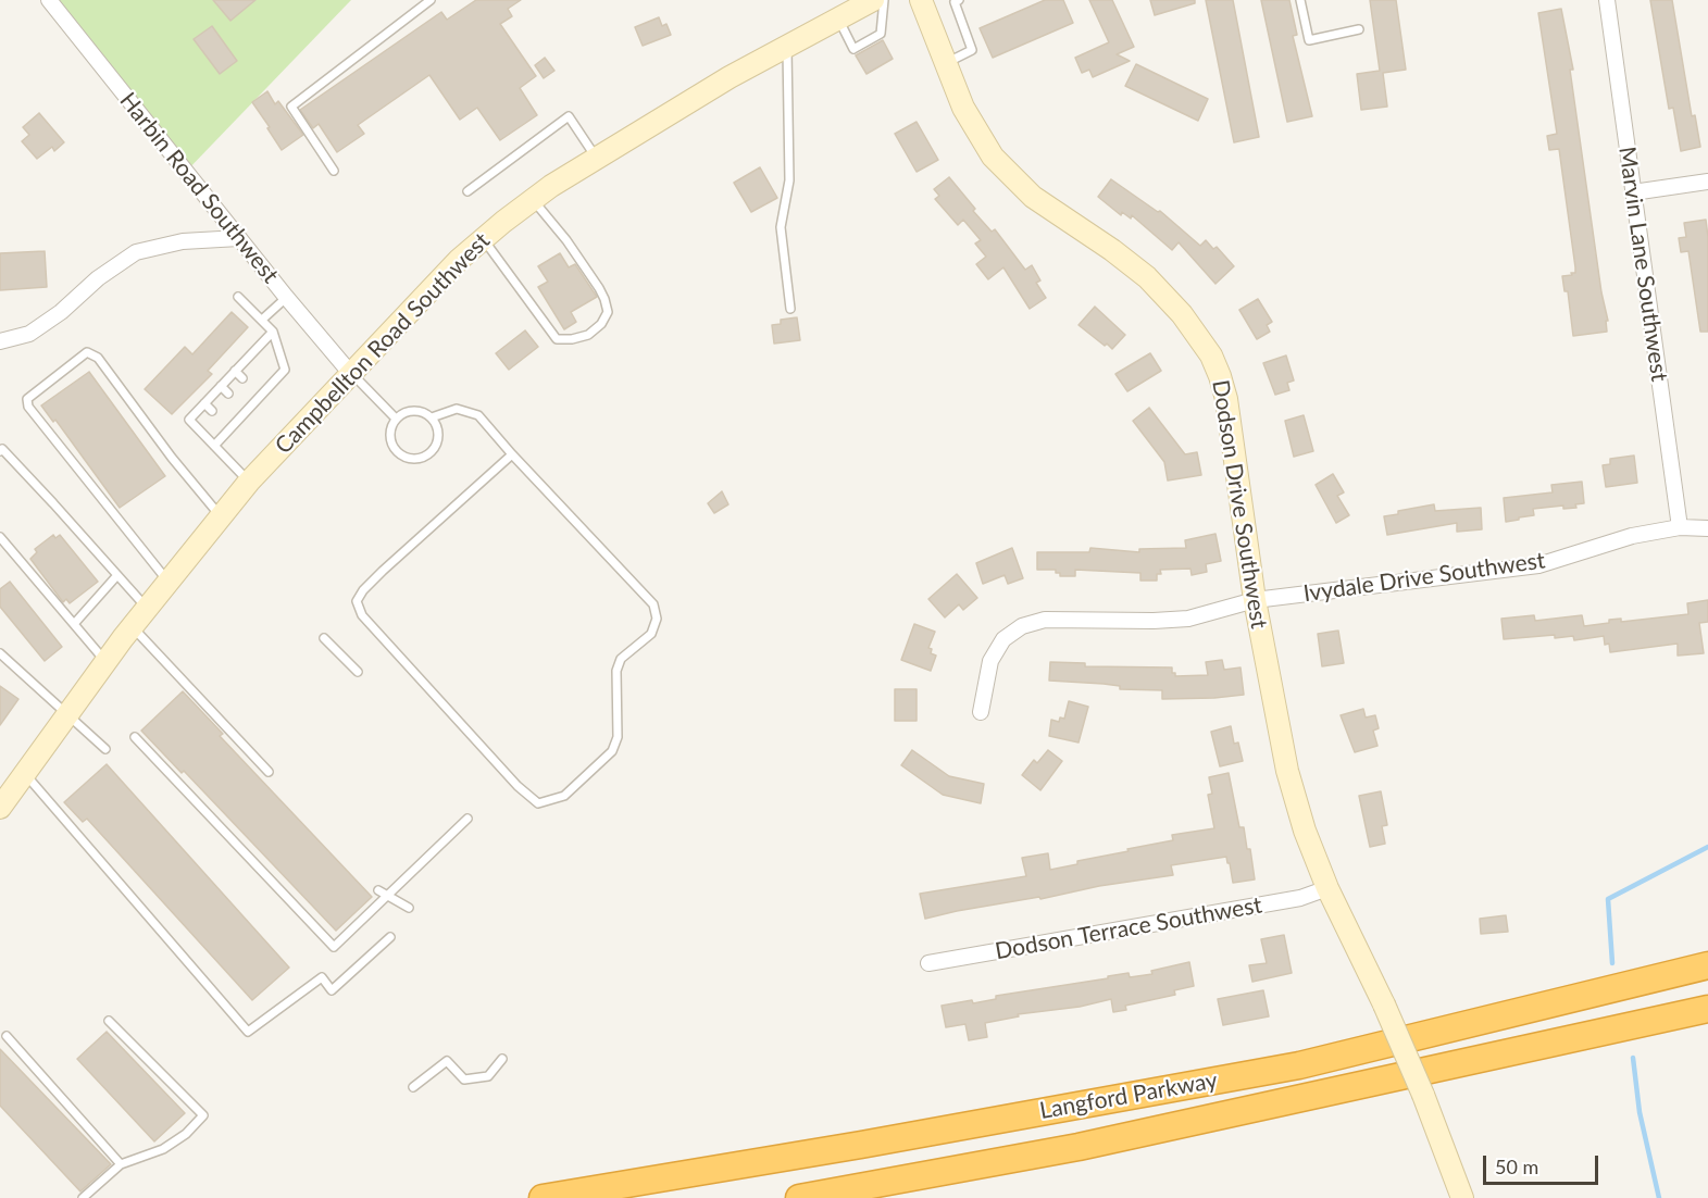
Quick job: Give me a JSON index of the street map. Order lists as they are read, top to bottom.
{
  "streets": {
    "highway": ["Langford Parkway"],
    "street": [
      "Harbin Road Southwest",
      "Marvin Lane Southwest",
      "Campbellton Road Southwest",
      "Dodson Drive Southwest",
      "Ivydale Drive Southwest",
      "Dodson Terrace Southwest"
    ]
  },
  "crossings": [
    ["Harbin Road Southwest", "Campbellton Road Southwest"],
    ["Marvin Lane Southwest", "Ivydale Drive Southwest"],
    ["Dodson Drive Southwest", "Ivydale Drive Southwest"],
    ["Dodson Drive Southwest", "Dodson Terrace Southwest"]
  ],
  "scale_bar": "50 m"
}
